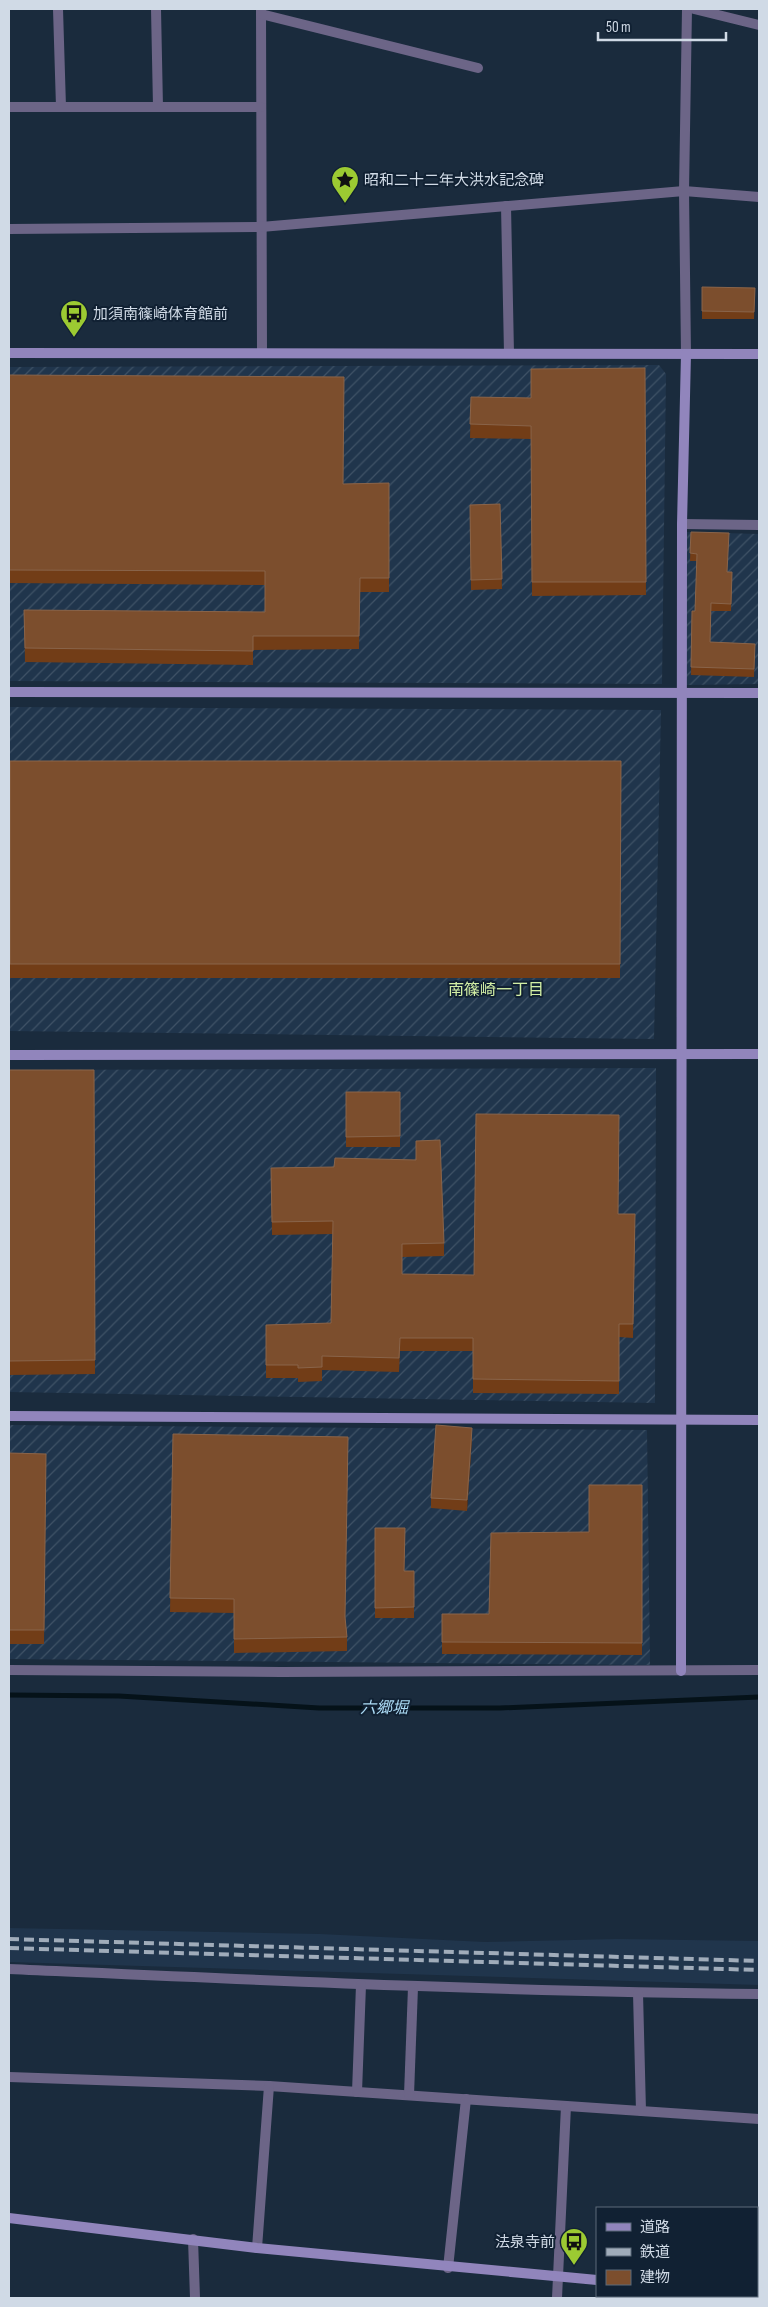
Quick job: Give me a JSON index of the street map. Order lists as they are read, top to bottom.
{
  "districts": ["南篠崎一丁目"],
  "water": ["六郷堀"],
  "places": {
    "place": ["昭和二十二年大洪水記念碑"],
    "bus stop": ["加須南篠崎体育館前", "法泉寺前"]
  },
  "legend": ["道路", "鉄道", "建物"],
  "scale_bar": "50 m"
}
